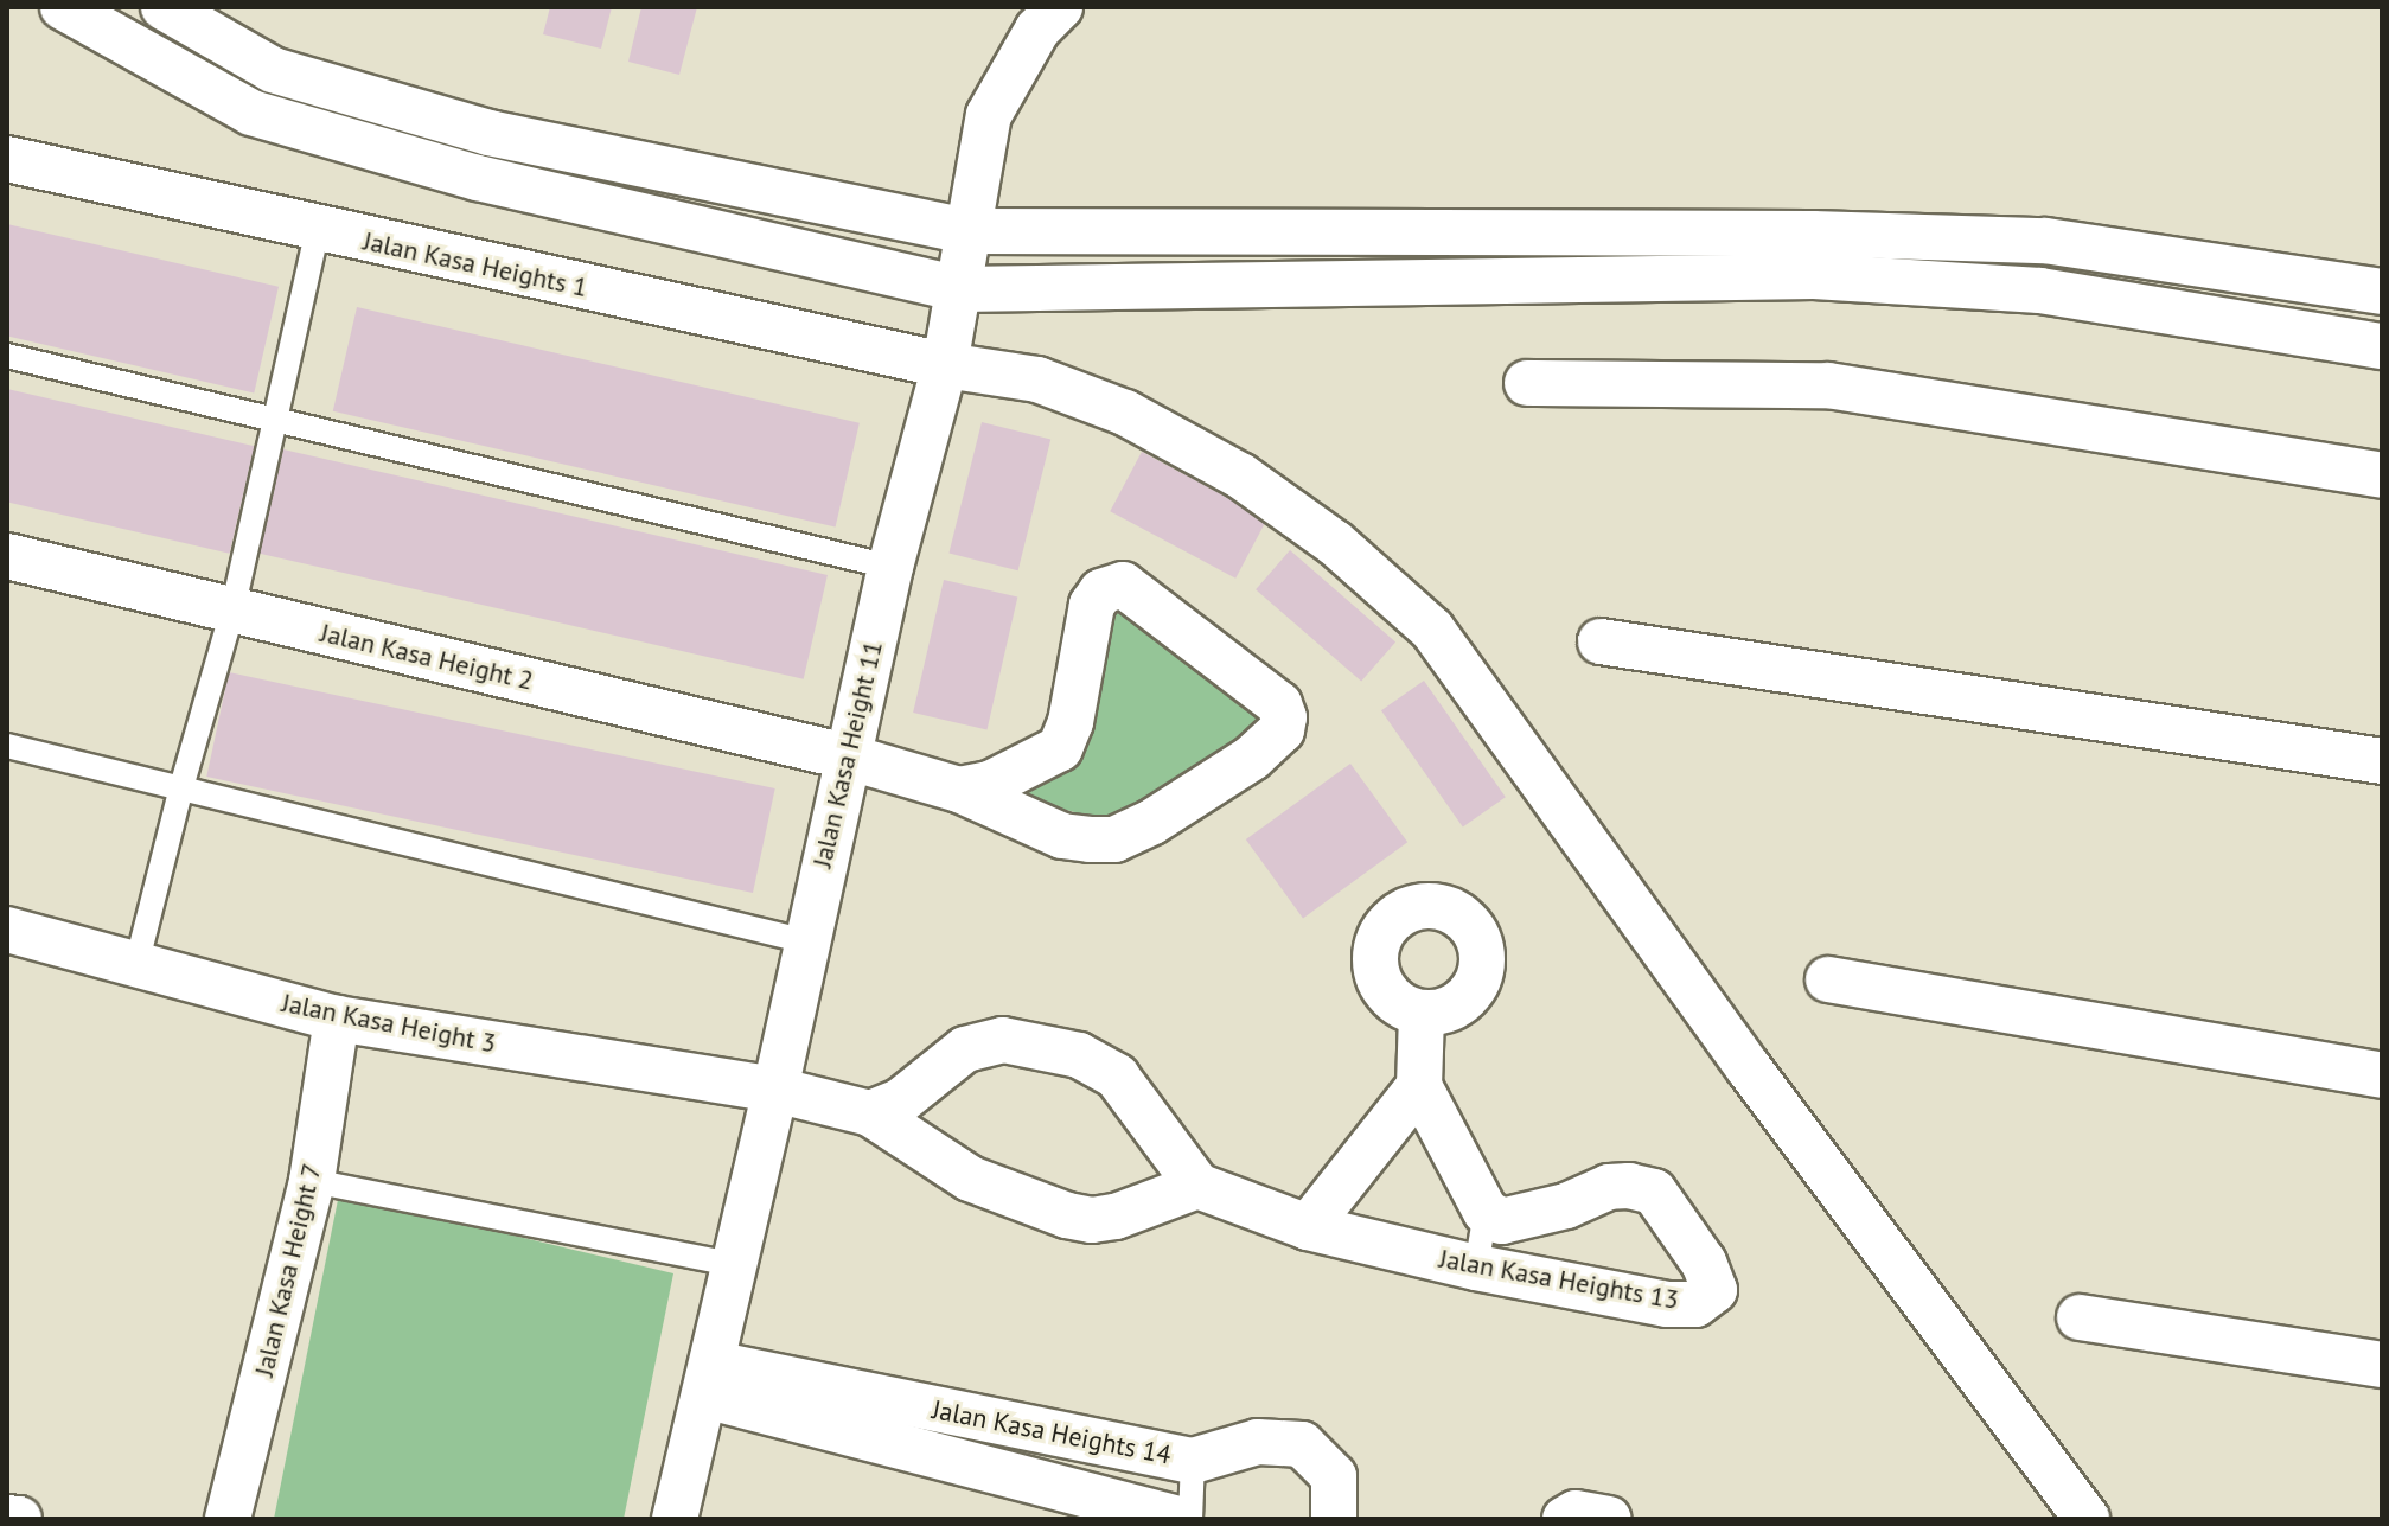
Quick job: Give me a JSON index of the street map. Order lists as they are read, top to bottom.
{
  "streets": {
    "street": [
      "Jalan Kasa Heights 1",
      "Jalan Kasa Height 2",
      "Jalan Kasa Height 11",
      "Jalan Kasa Height 3",
      "Jalan Kasa Height 7",
      "Jalan Kasa Heights 13",
      "Jalan Kasa Heights 14"
    ]
  },
  "crossings": [
    ["Jalan Kasa Heights 1", "Jalan Kasa Height 11"],
    ["Jalan Kasa Height 2", "Jalan Kasa Height 11"],
    ["Jalan Kasa Height 11", "Jalan Kasa Height 3"],
    ["Jalan Kasa Height 11", "Jalan Kasa Heights 14"],
    ["Jalan Kasa Height 3", "Jalan Kasa Height 7"]
  ]
}
